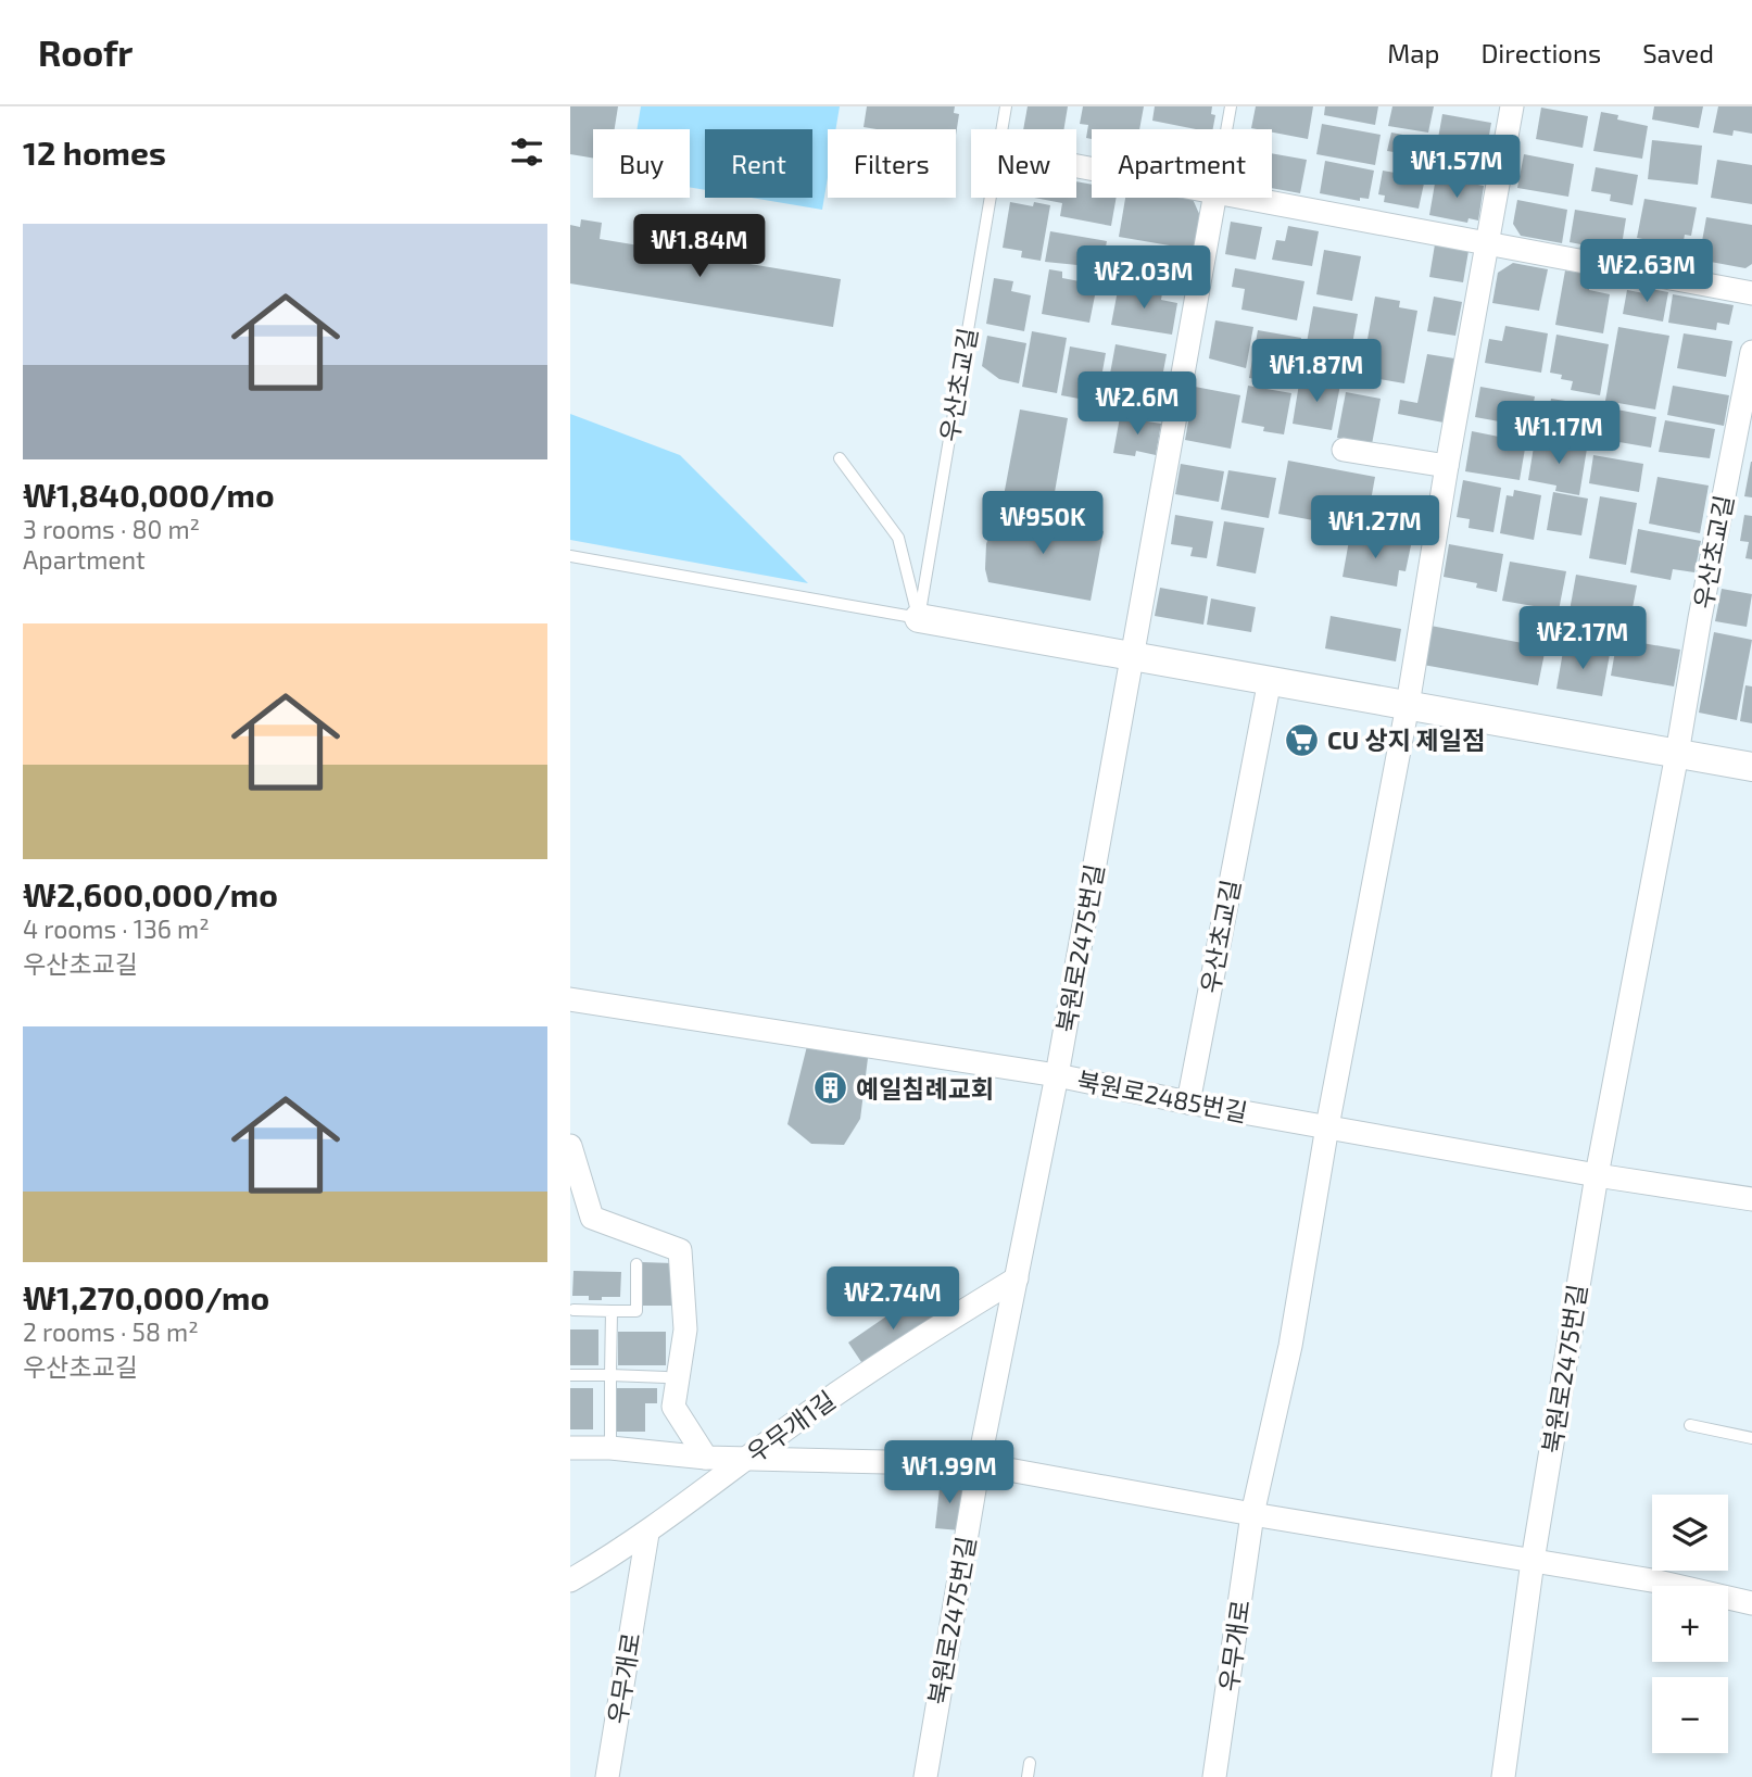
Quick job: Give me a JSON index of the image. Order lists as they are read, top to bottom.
{
  "streets": {
    "street": [
      "우산초교길",
      "북원로2475번길",
      "북원로2485번길",
      "우무개1길",
      "우무개로"
    ]
  },
  "crossings": [
    ["우산초교길", "북원로2475번길"],
    ["우산초교길", "북원로2485번길"],
    ["북원로2475번길", "북원로2485번길"],
    ["북원로2475번길", "우무개1길"],
    ["우무개1길", "우무개로"]
  ],
  "places": {
    "supermarket": ["CU 상지 제일점"],
    "building": ["예일침례교회"]
  },
  "page": {
    "header": "Roofr",
    "nav": ["Map", "Directions", "Saved"],
    "heading": "12 homes",
    "chip": [
      "Buy",
      "Rent",
      "Filters",
      "New",
      "Apartment"
    ],
    "price": [
      "₩1.57M",
      "₩1.84M",
      "₩2.63M",
      "₩2.03M",
      "₩1.87M",
      "₩2.6M",
      "₩1.17M",
      "₩950K",
      "₩1.27M",
      "₩2.17M",
      "₩2.74M",
      "₩1.99M"
    ],
    "list": [
      {
        "name": "₩1,840,000/mo",
        "note": "3 rooms · 80 m² · Apartment"
      },
      {
        "name": "₩2,600,000/mo",
        "note": "4 rooms · 136 m² · 우산초교길"
      },
      {
        "name": "₩1,270,000/mo",
        "note": "2 rooms · 58 m² · 우산초교길"
      }
    ],
    "map_buttons": ["+", "−"]
  }
}
